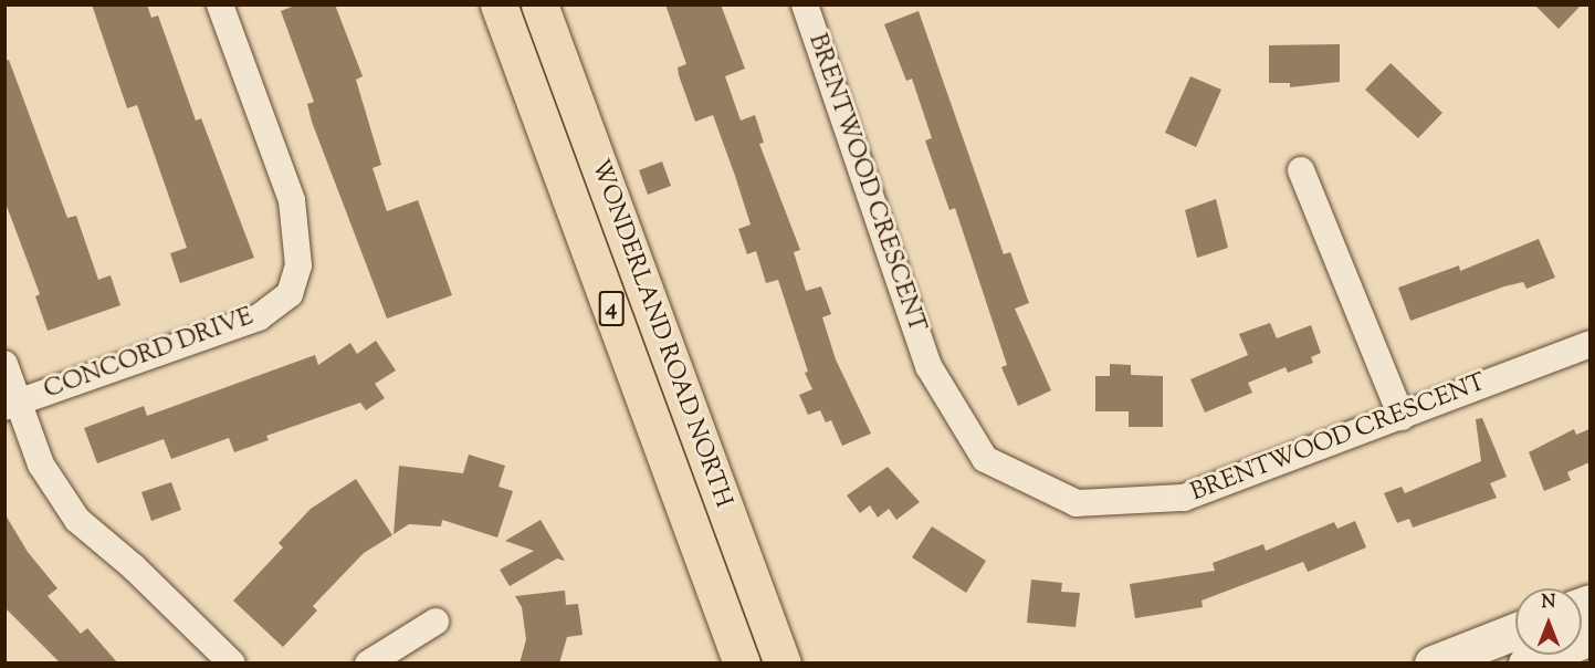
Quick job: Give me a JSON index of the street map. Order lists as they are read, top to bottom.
{
  "streets": {
    "main road": ["4", "WONDERLAND ROAD NORTH"],
    "street": ["BRENTWOOD CRESCENT", "CONCORD DRIVE"]
  },
  "north": "top"
}
